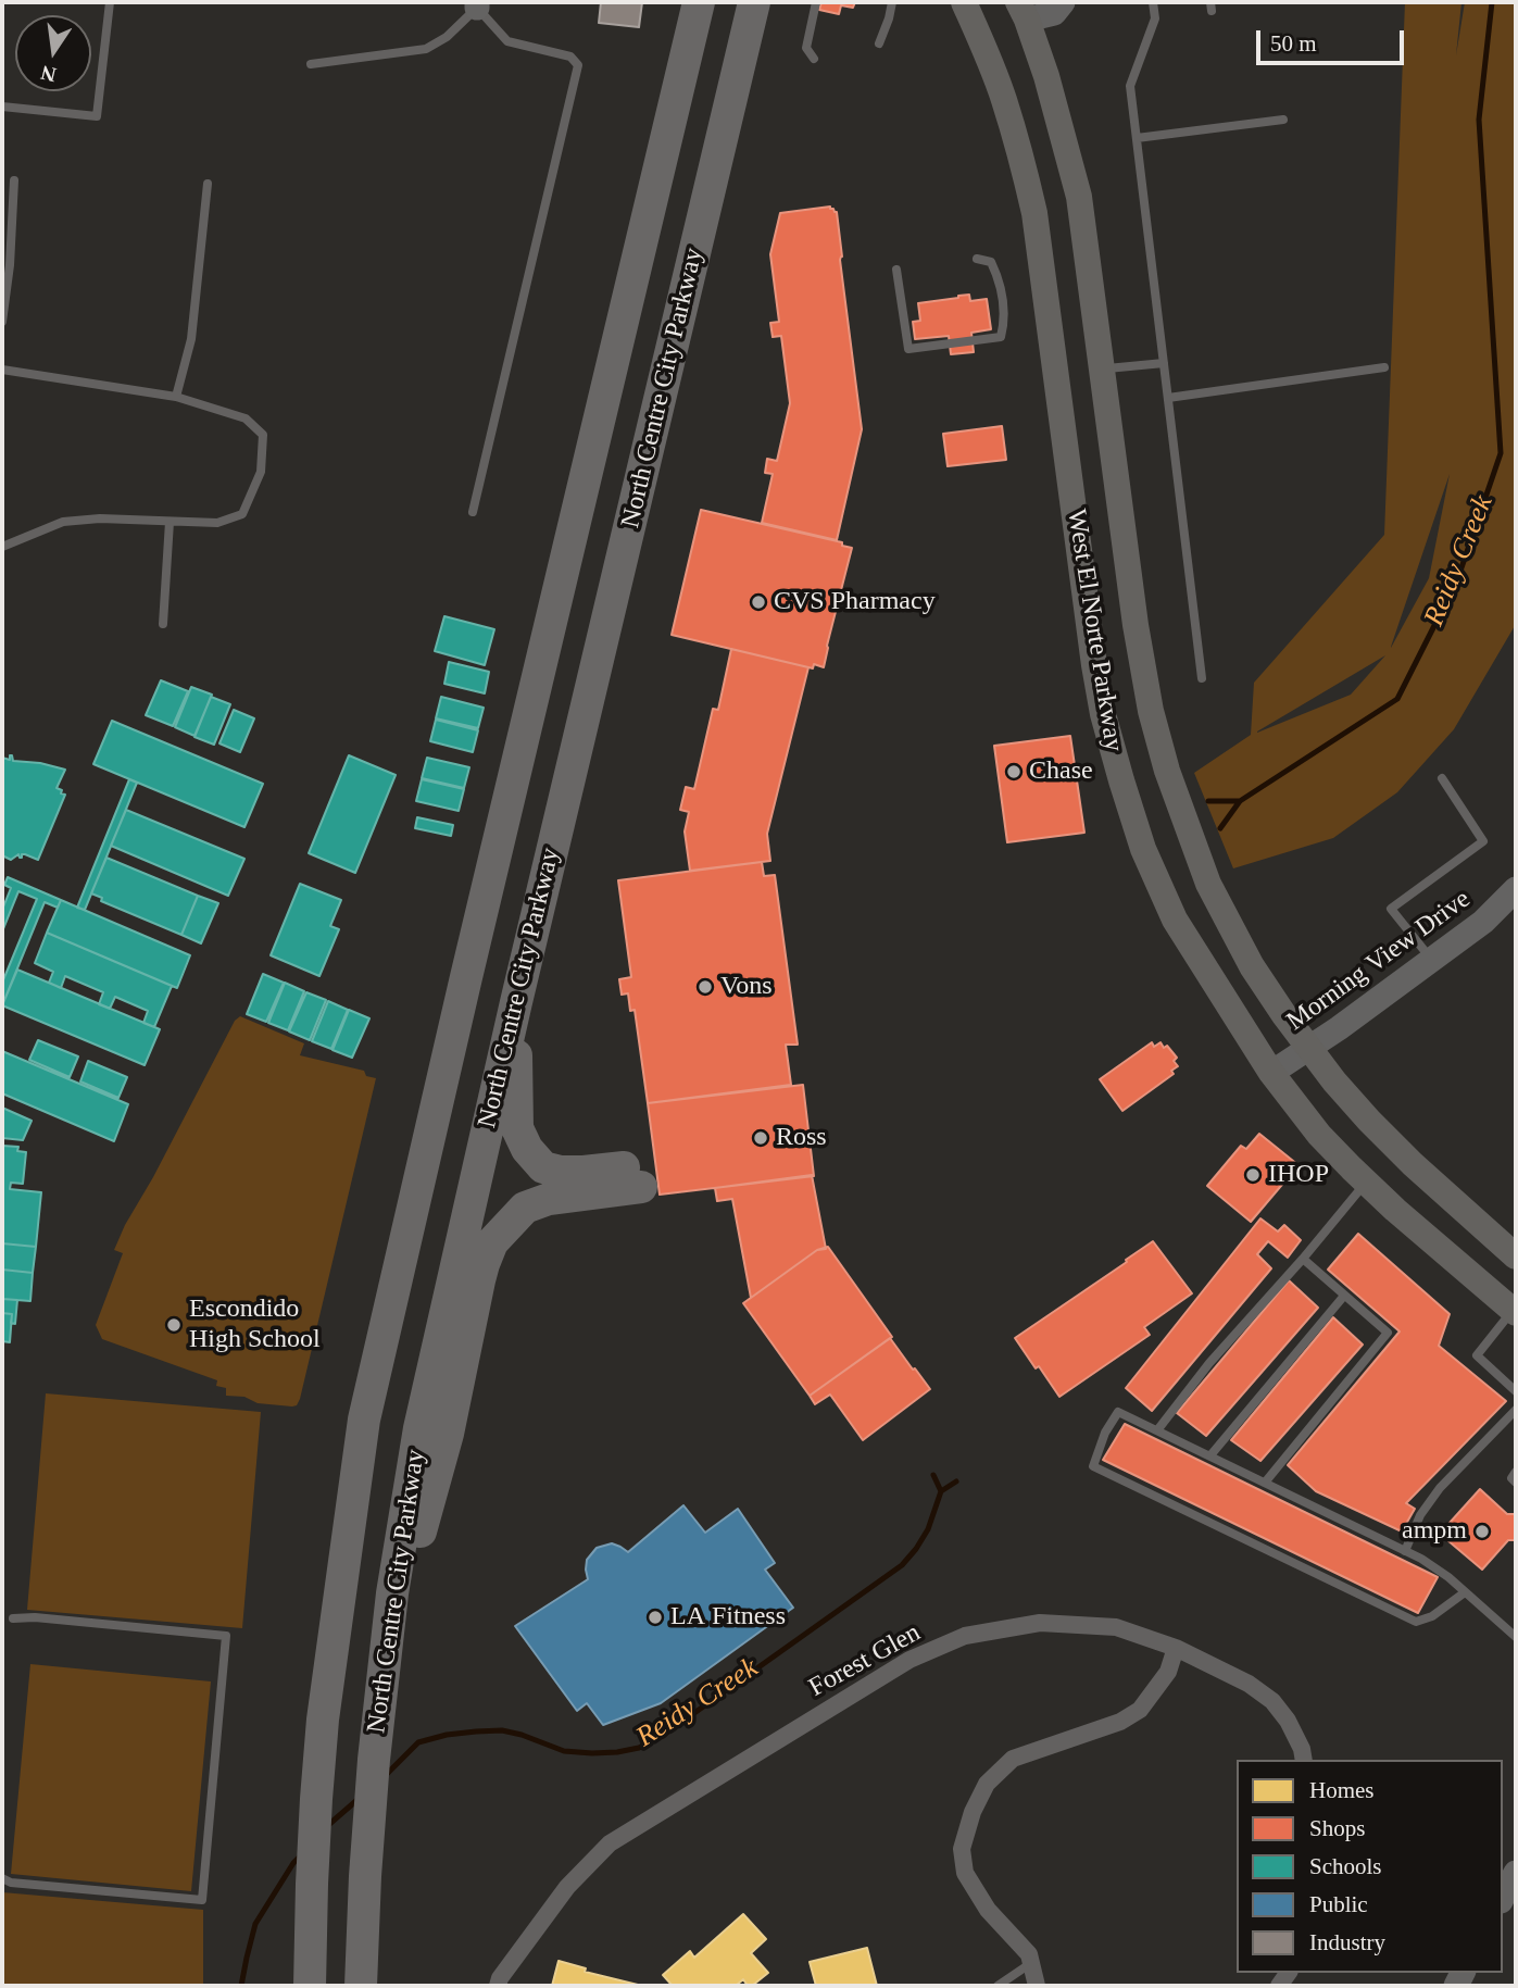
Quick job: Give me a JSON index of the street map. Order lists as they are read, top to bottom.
{
  "streets": {
    "highway": ["North Centre City Parkway"],
    "main road": ["West El Norte Parkway"],
    "street": ["Morning View Drive", "Forest Glen"]
  },
  "crossings": [
    ["West El Norte Parkway", "Morning View Drive"]
  ],
  "water": ["Reidy Creek"],
  "places": [
    "CVS Pharmacy",
    "Chase",
    "Vons",
    "Ross",
    "IHOP",
    "Escondido High School",
    "ampm",
    "LA Fitness"
  ],
  "legend": [
    "Homes",
    "Shops",
    "Schools",
    "Public",
    "Industry"
  ],
  "scale_bar": "50 m",
  "north": "bottom"
}
